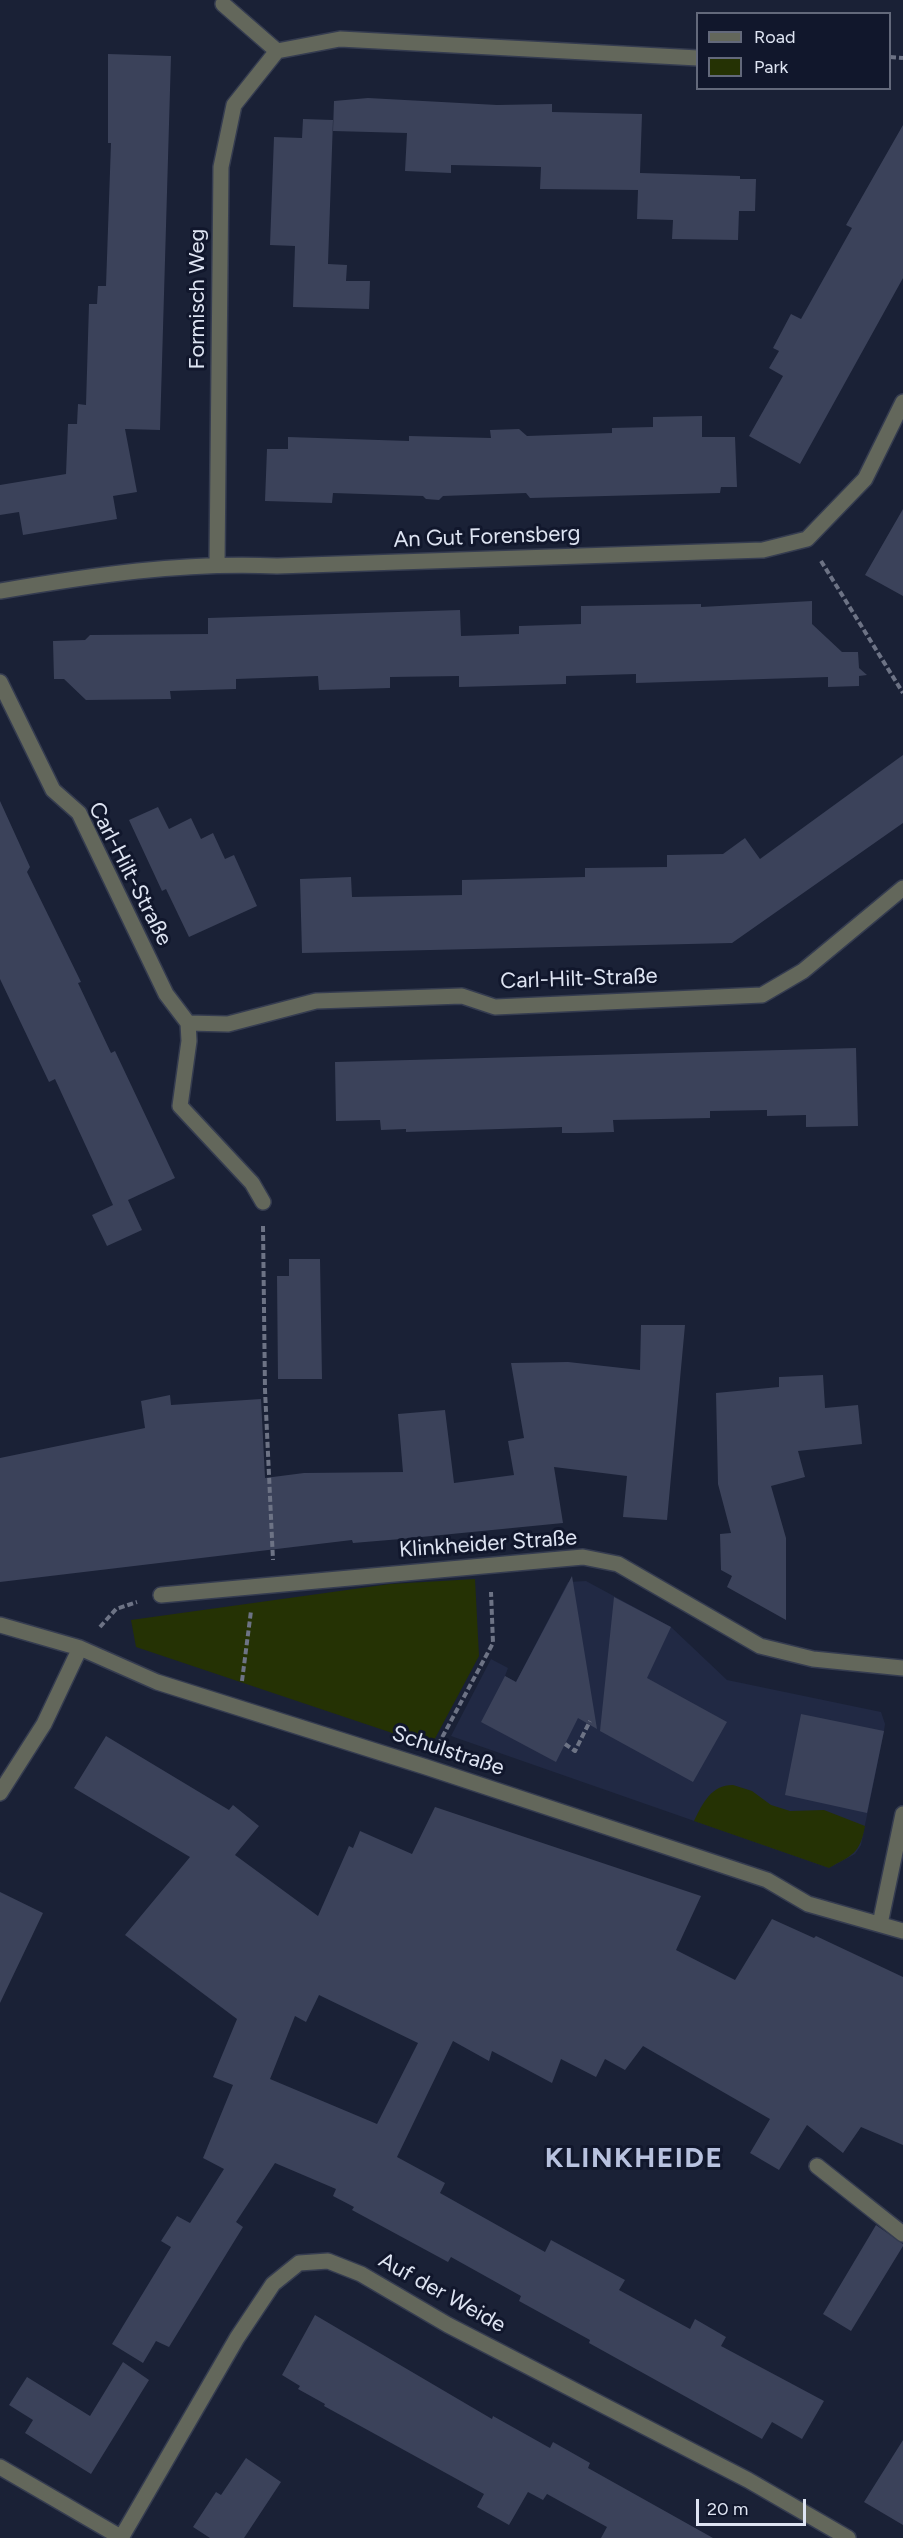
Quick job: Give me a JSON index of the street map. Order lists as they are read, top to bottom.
{
  "streets": {
    "street": [
      "Formisch Weg",
      "An Gut Forensberg",
      "Carl-Hilt-Straße",
      "Klinkheider Straße",
      "Schulstraße",
      "Auf der Weide"
    ]
  },
  "crossings": [
    ["Formisch Weg", "An Gut Forensberg"]
  ],
  "districts": ["KLINKHEIDE"],
  "legend": ["Road", "Park"],
  "scale_bar": "20 m"
}
